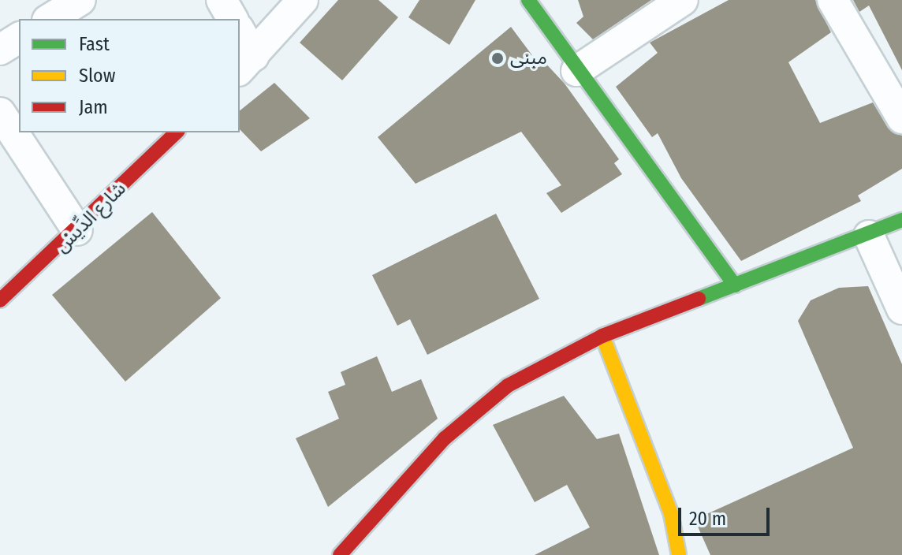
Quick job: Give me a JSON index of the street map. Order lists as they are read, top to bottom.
{
  "streets": {
    "street": ["شارع الدِّيسْ"]
  },
  "places": ["مبنى"],
  "legend": ["Fast", "Slow", "Jam"],
  "scale_bar": "20 m"
}
